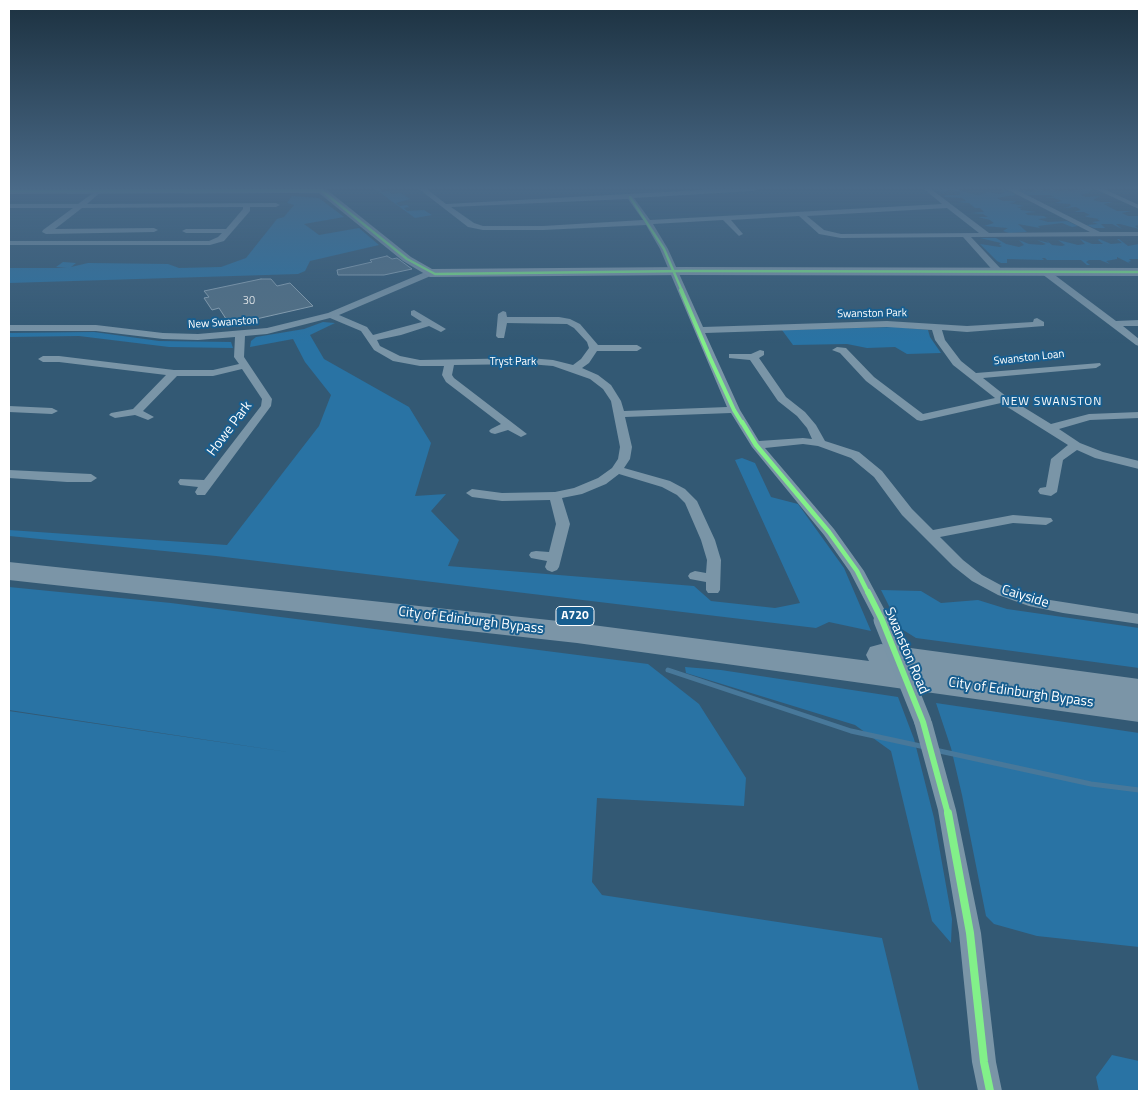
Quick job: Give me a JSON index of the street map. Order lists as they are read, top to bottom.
{
  "streets": {
    "highway": ["A720", "City of Edinburgh Bypass"],
    "street": [
      "Swanston Park",
      "New Swanston",
      "Swanston Loan",
      "Tryst Park",
      "Howe Park",
      "Caiyside",
      "Swanston Road"
    ]
  },
  "crossings": [
    ["Swanston Park", "Swanston Road"],
    ["New Swanston", "Tryst Park"],
    ["New Swanston", "Howe Park"],
    ["Caiyside", "Swanston Road"]
  ],
  "districts": ["NEW SWANSTON"],
  "house_numbers": ["30"]
}
